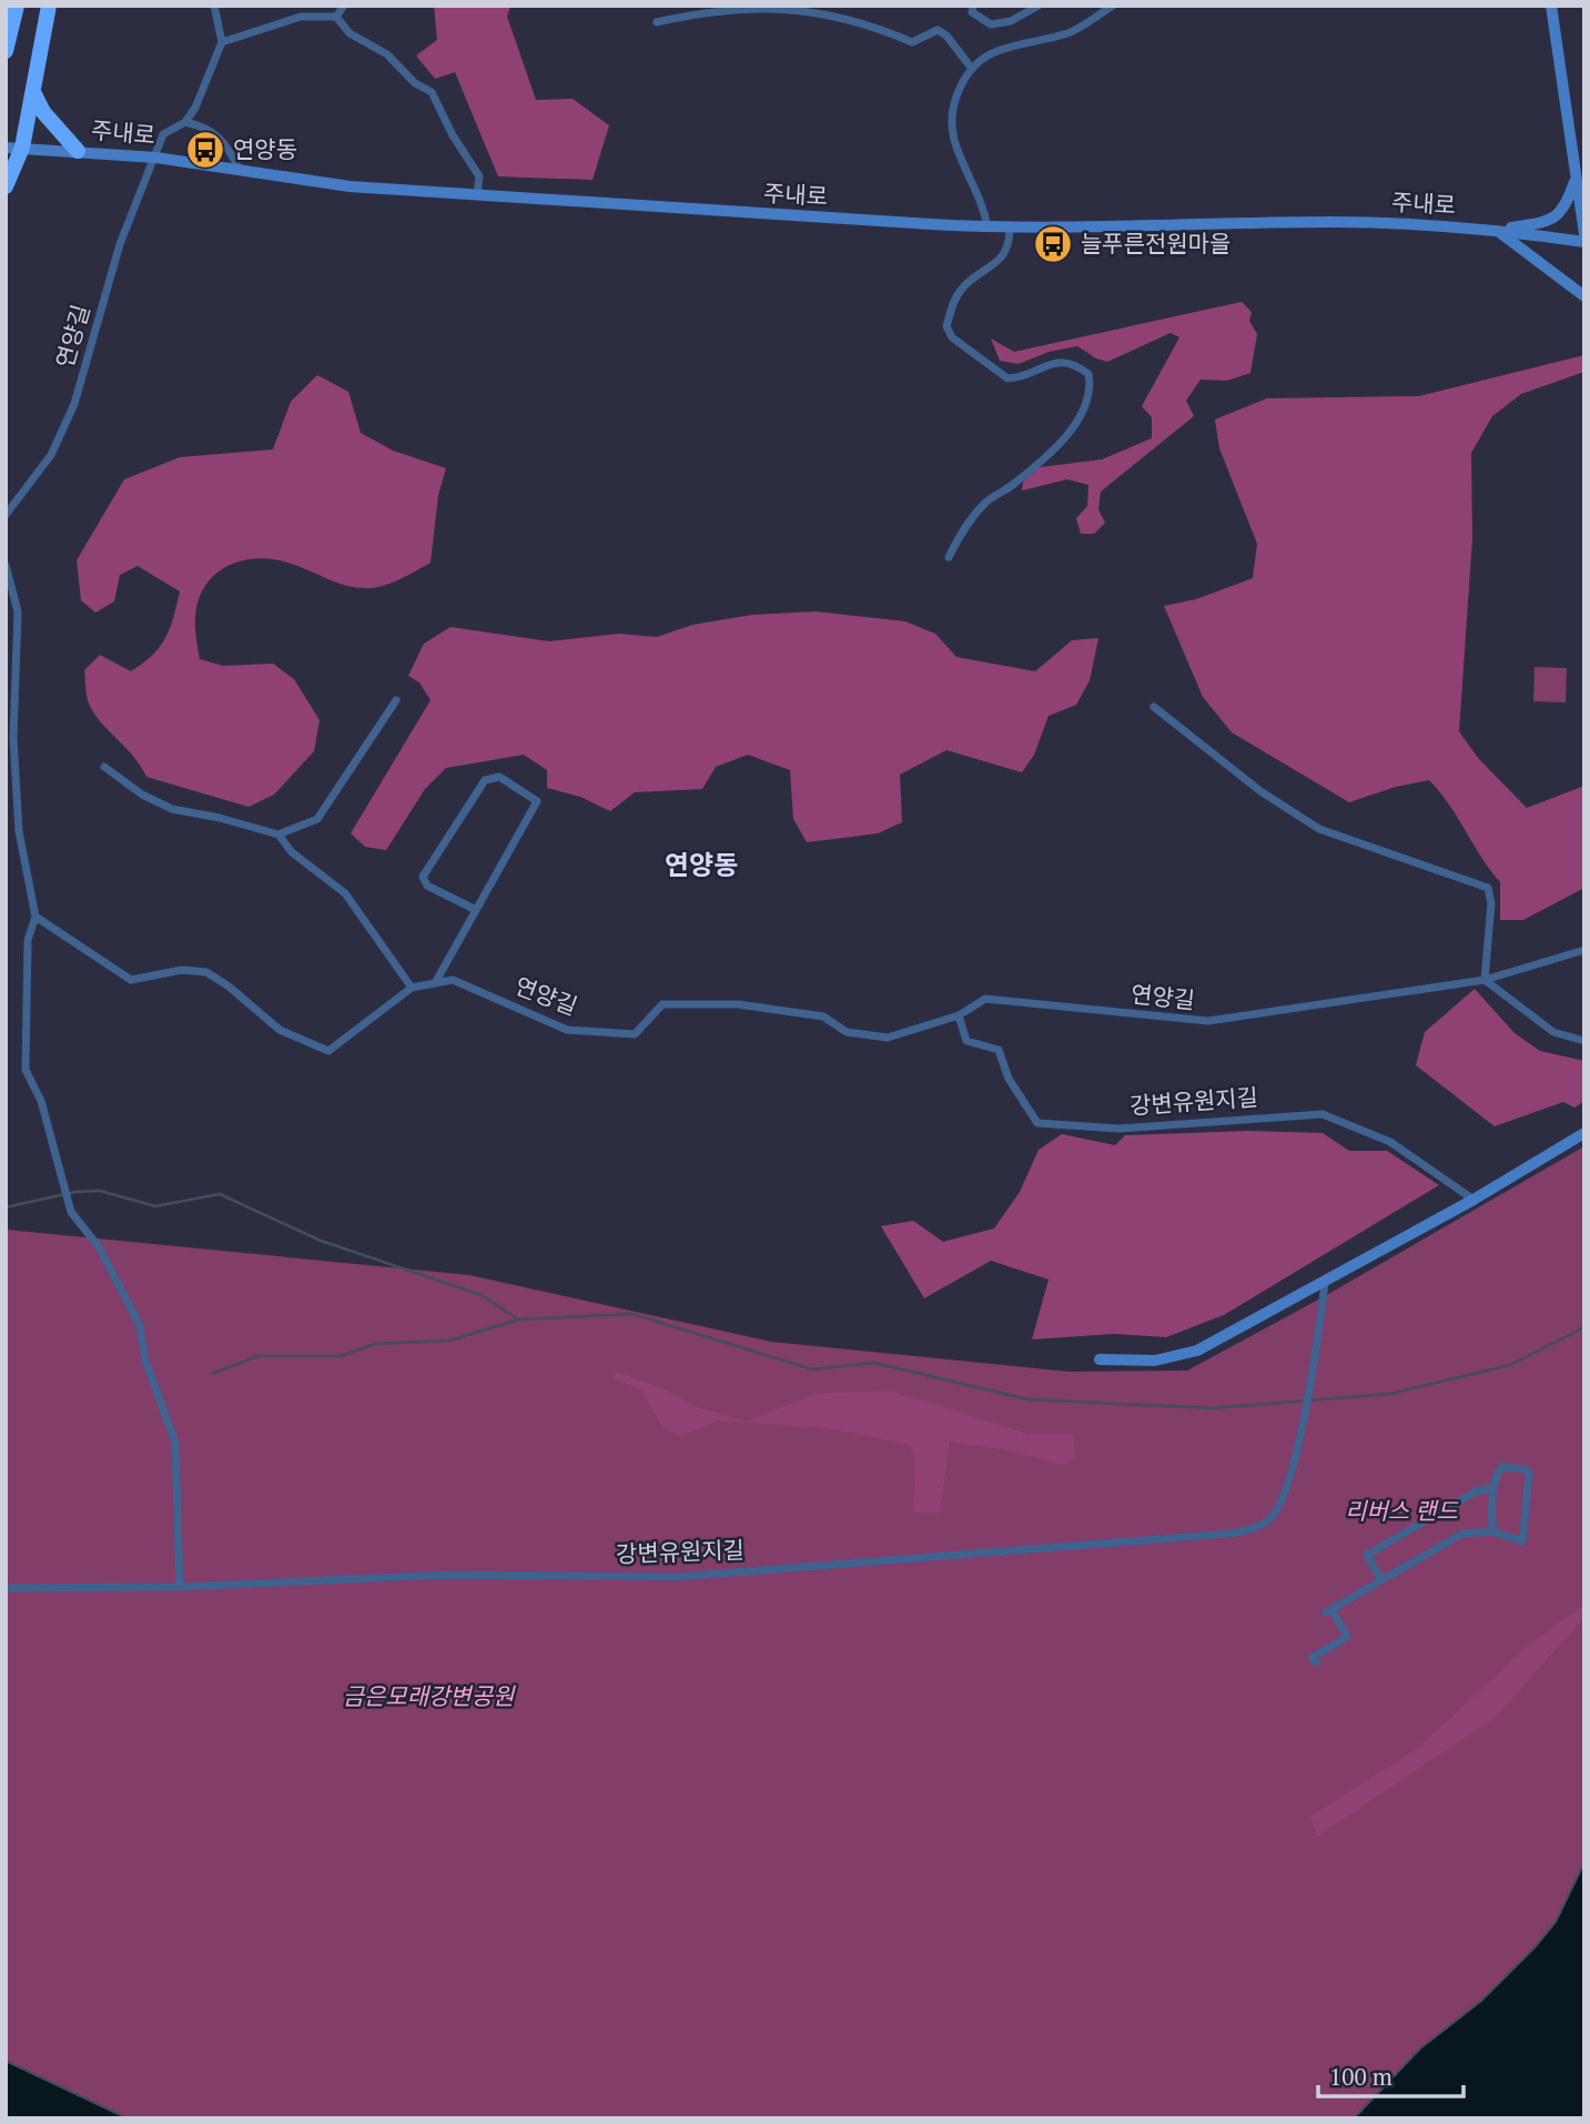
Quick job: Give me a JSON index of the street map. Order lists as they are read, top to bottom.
{
  "streets": {
    "main road": ["주내로"],
    "street": ["연양길", "강변유원지길"]
  },
  "crossings": [
    ["주내로", "연양길"],
    ["연양길", "강변유원지길"]
  ],
  "districts": ["연양동"],
  "parks": ["리버스 랜드", "금은모래강변공원"],
  "places": {
    "bus stop": ["연양동", "늘푸른전원마을"]
  },
  "scale_bar": "100 m"
}
